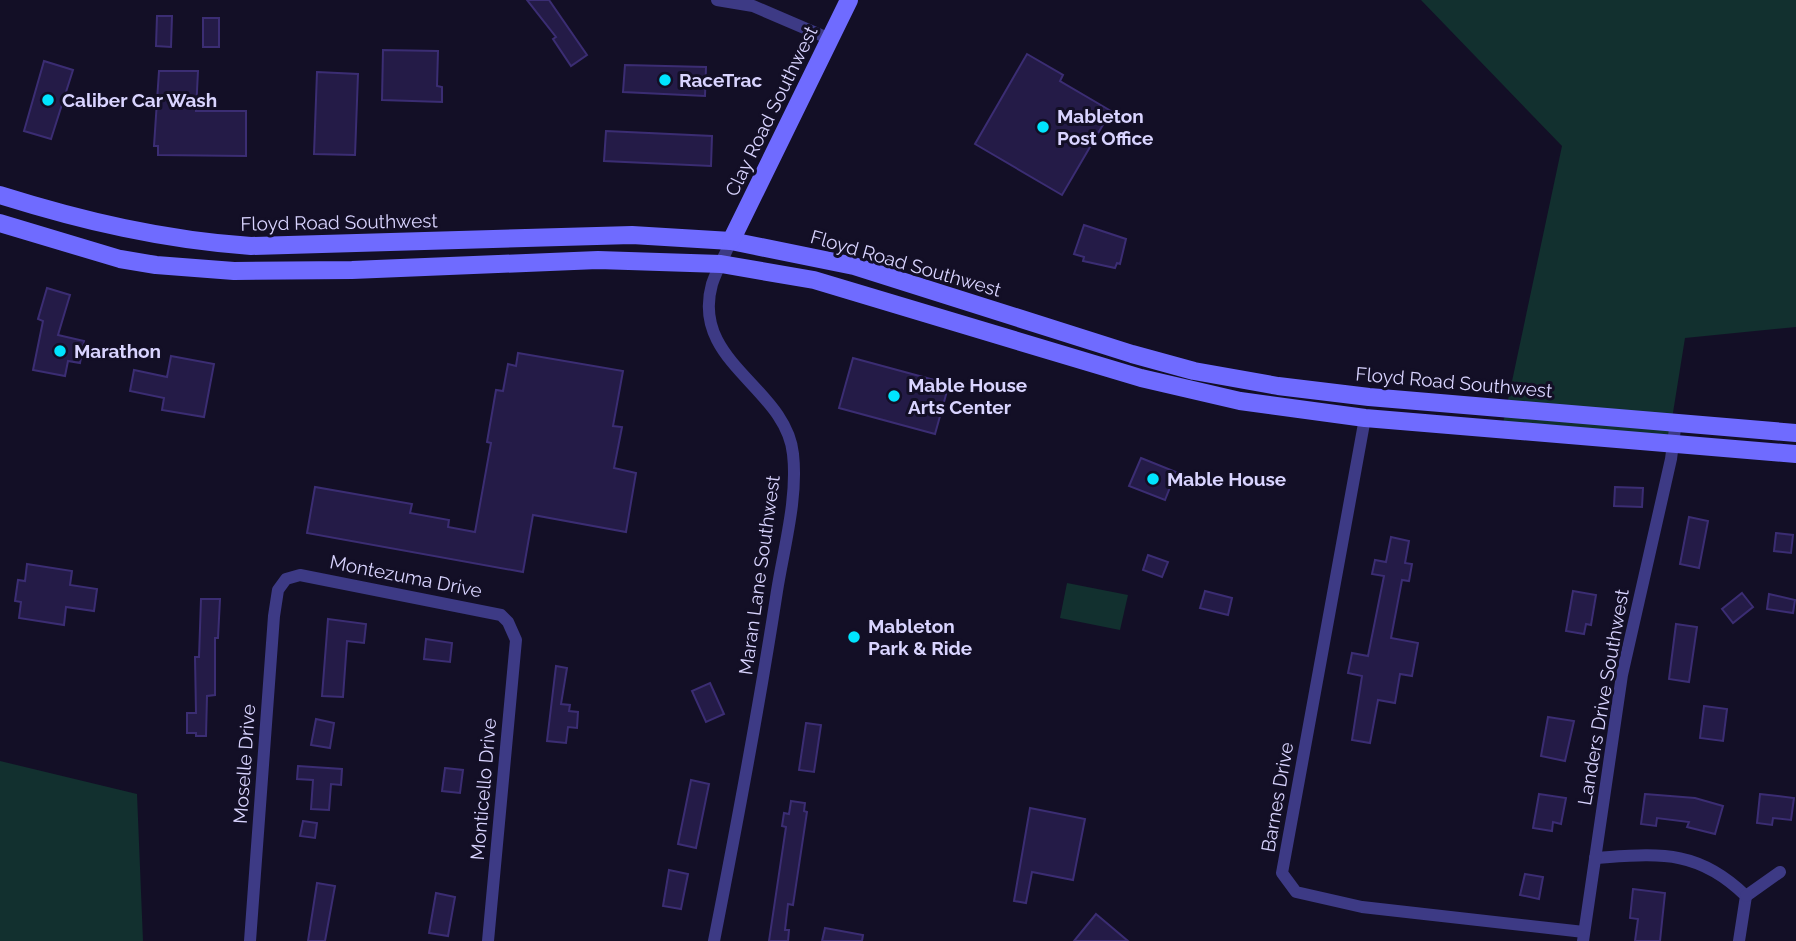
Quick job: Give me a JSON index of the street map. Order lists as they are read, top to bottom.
{
  "streets": {
    "main road": ["Clay Road Southwest", "Floyd Road Southwest"],
    "street": [
      "Maran Lane Southwest",
      "Montezuma Drive",
      "Landers Drive Southwest",
      "Moselle Drive",
      "Monticello Drive",
      "Barnes Drive"
    ]
  },
  "crossings": [
    ["Clay Road Southwest", "Floyd Road Southwest"],
    ["Clay Road Southwest", "Maran Lane Southwest"],
    ["Floyd Road Southwest", "Maran Lane Southwest"],
    ["Floyd Road Southwest", "Landers Drive Southwest"],
    ["Montezuma Drive", "Moselle Drive"],
    ["Montezuma Drive", "Monticello Drive"],
    ["Landers Drive Southwest", "Barnes Drive"]
  ],
  "places": [
    "RaceTrac",
    "Caliber Car Wash",
    "Mableton Post Office",
    "Marathon",
    "Mable House Arts Center",
    "Mable House",
    "Mableton Park & Ride"
  ]
}
